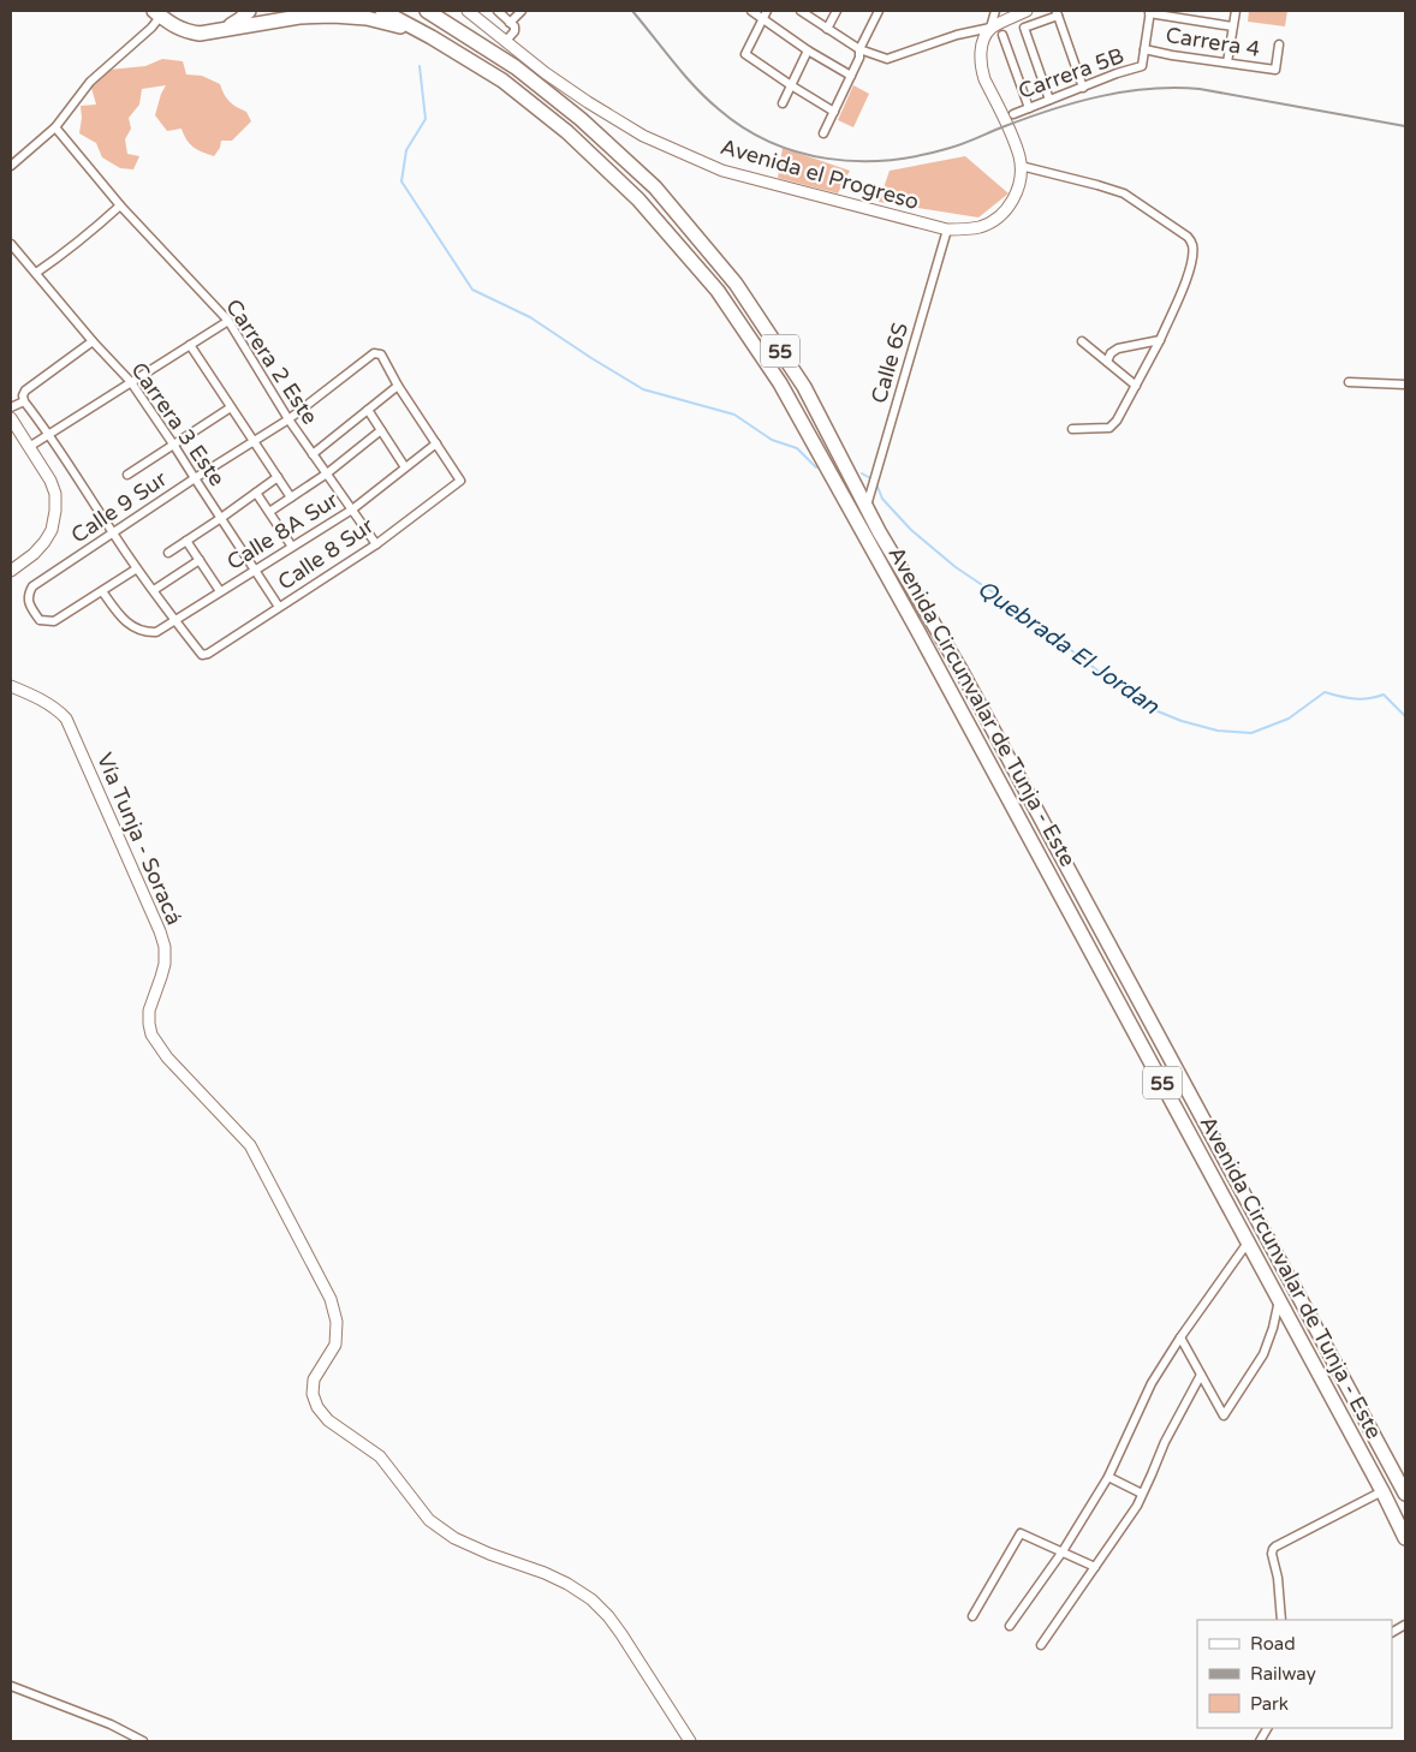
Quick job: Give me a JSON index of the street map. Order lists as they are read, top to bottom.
{
  "streets": {
    "highway": ["55", "Avenida Circunvalar de Tunja - Este"],
    "main road": ["Avenida el Progreso", "Vía Tunja - Soracá"],
    "street": [
      "Carrera 4",
      "Carrera 5B",
      "Carrera 2 Este",
      "Calle 6S",
      "Carrera 3 Este",
      "Calle 9 Sur",
      "Calle 8A Sur",
      "Calle 8 Sur"
    ]
  },
  "crossings": [
    ["Carrera 4", "Carrera 5B"],
    ["Avenida el Progreso", "Calle 6S"],
    ["Carrera 2 Este", "Calle 9 Sur"],
    ["Carrera 2 Este", "Calle 8A Sur"],
    ["Carrera 2 Este", "Calle 8 Sur"],
    ["Calle 6S", "Avenida Circunvalar de Tunja - Este"],
    ["Carrera 3 Este", "Calle 9 Sur"],
    ["Carrera 3 Este", "Calle 8A Sur"],
    ["Carrera 3 Este", "Calle 8 Sur"],
    ["Calle 9 Sur", "Calle 8A Sur"],
    ["Calle 8A Sur", "Calle 8 Sur"]
  ],
  "water": ["Quebrada El Jordan"],
  "legend": ["Road", "Railway", "Park"]
}
